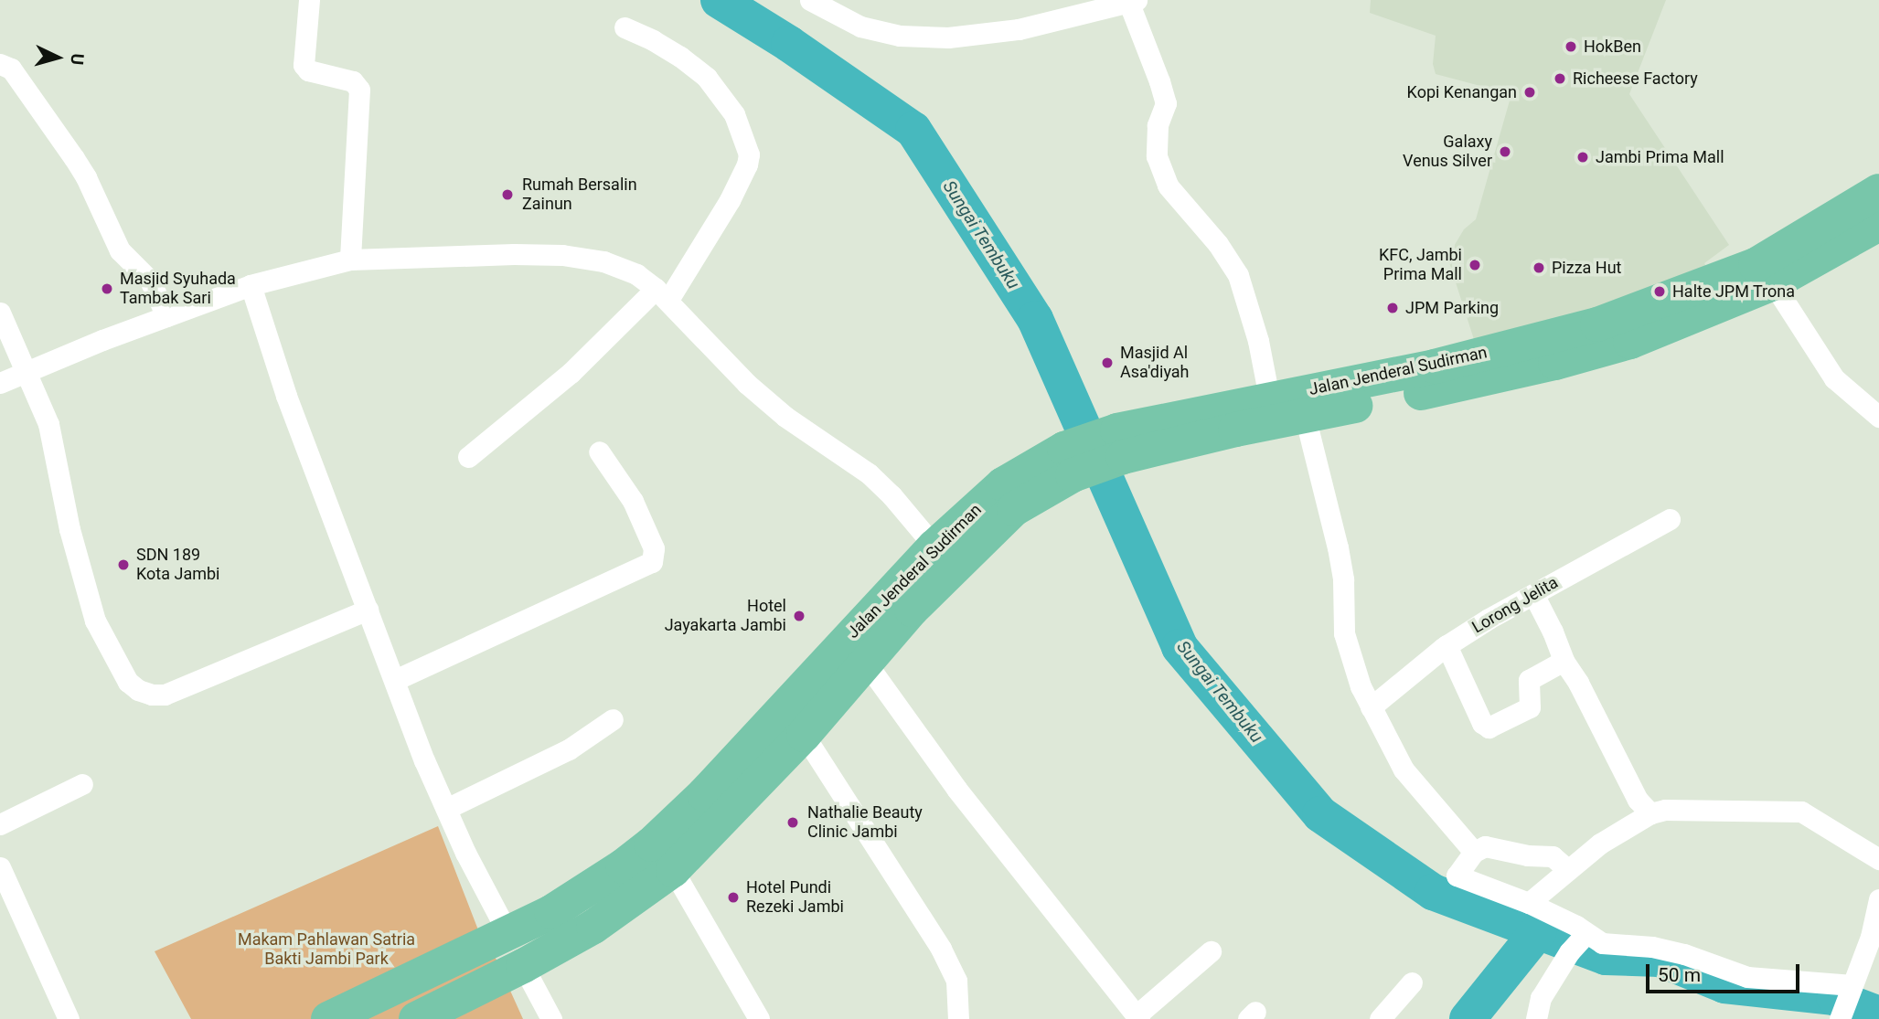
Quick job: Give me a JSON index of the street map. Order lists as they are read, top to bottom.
{
  "streets": {
    "highway": ["Jalan Jenderal Sudirman"],
    "street": ["Lorong Jelita"]
  },
  "water": ["Sungai Tembuku"],
  "parks": ["Makam Pahlawan Satria Bakti Jambi Park"],
  "places": [
    "HokBen",
    "Richeese Factory",
    "Kopi Kenangan",
    "Galaxy Venus Silver",
    "Jambi Prima Mall",
    "Rumah Bersalin Zainun",
    "KFC, Jambi Prima Mall",
    "Pizza Hut",
    "Masjid Syuhada Tambak Sari",
    "Halte JPM Trona",
    "JPM Parking",
    "Masjid Al Asa'diyah",
    "SDN 189 Kota Jambi",
    "Hotel Jayakarta Jambi",
    "Nathalie Beauty Clinic Jambi",
    "Hotel Pundi Rezeki Jambi"
  ],
  "scale_bar": "50 m",
  "north": "right"
}
